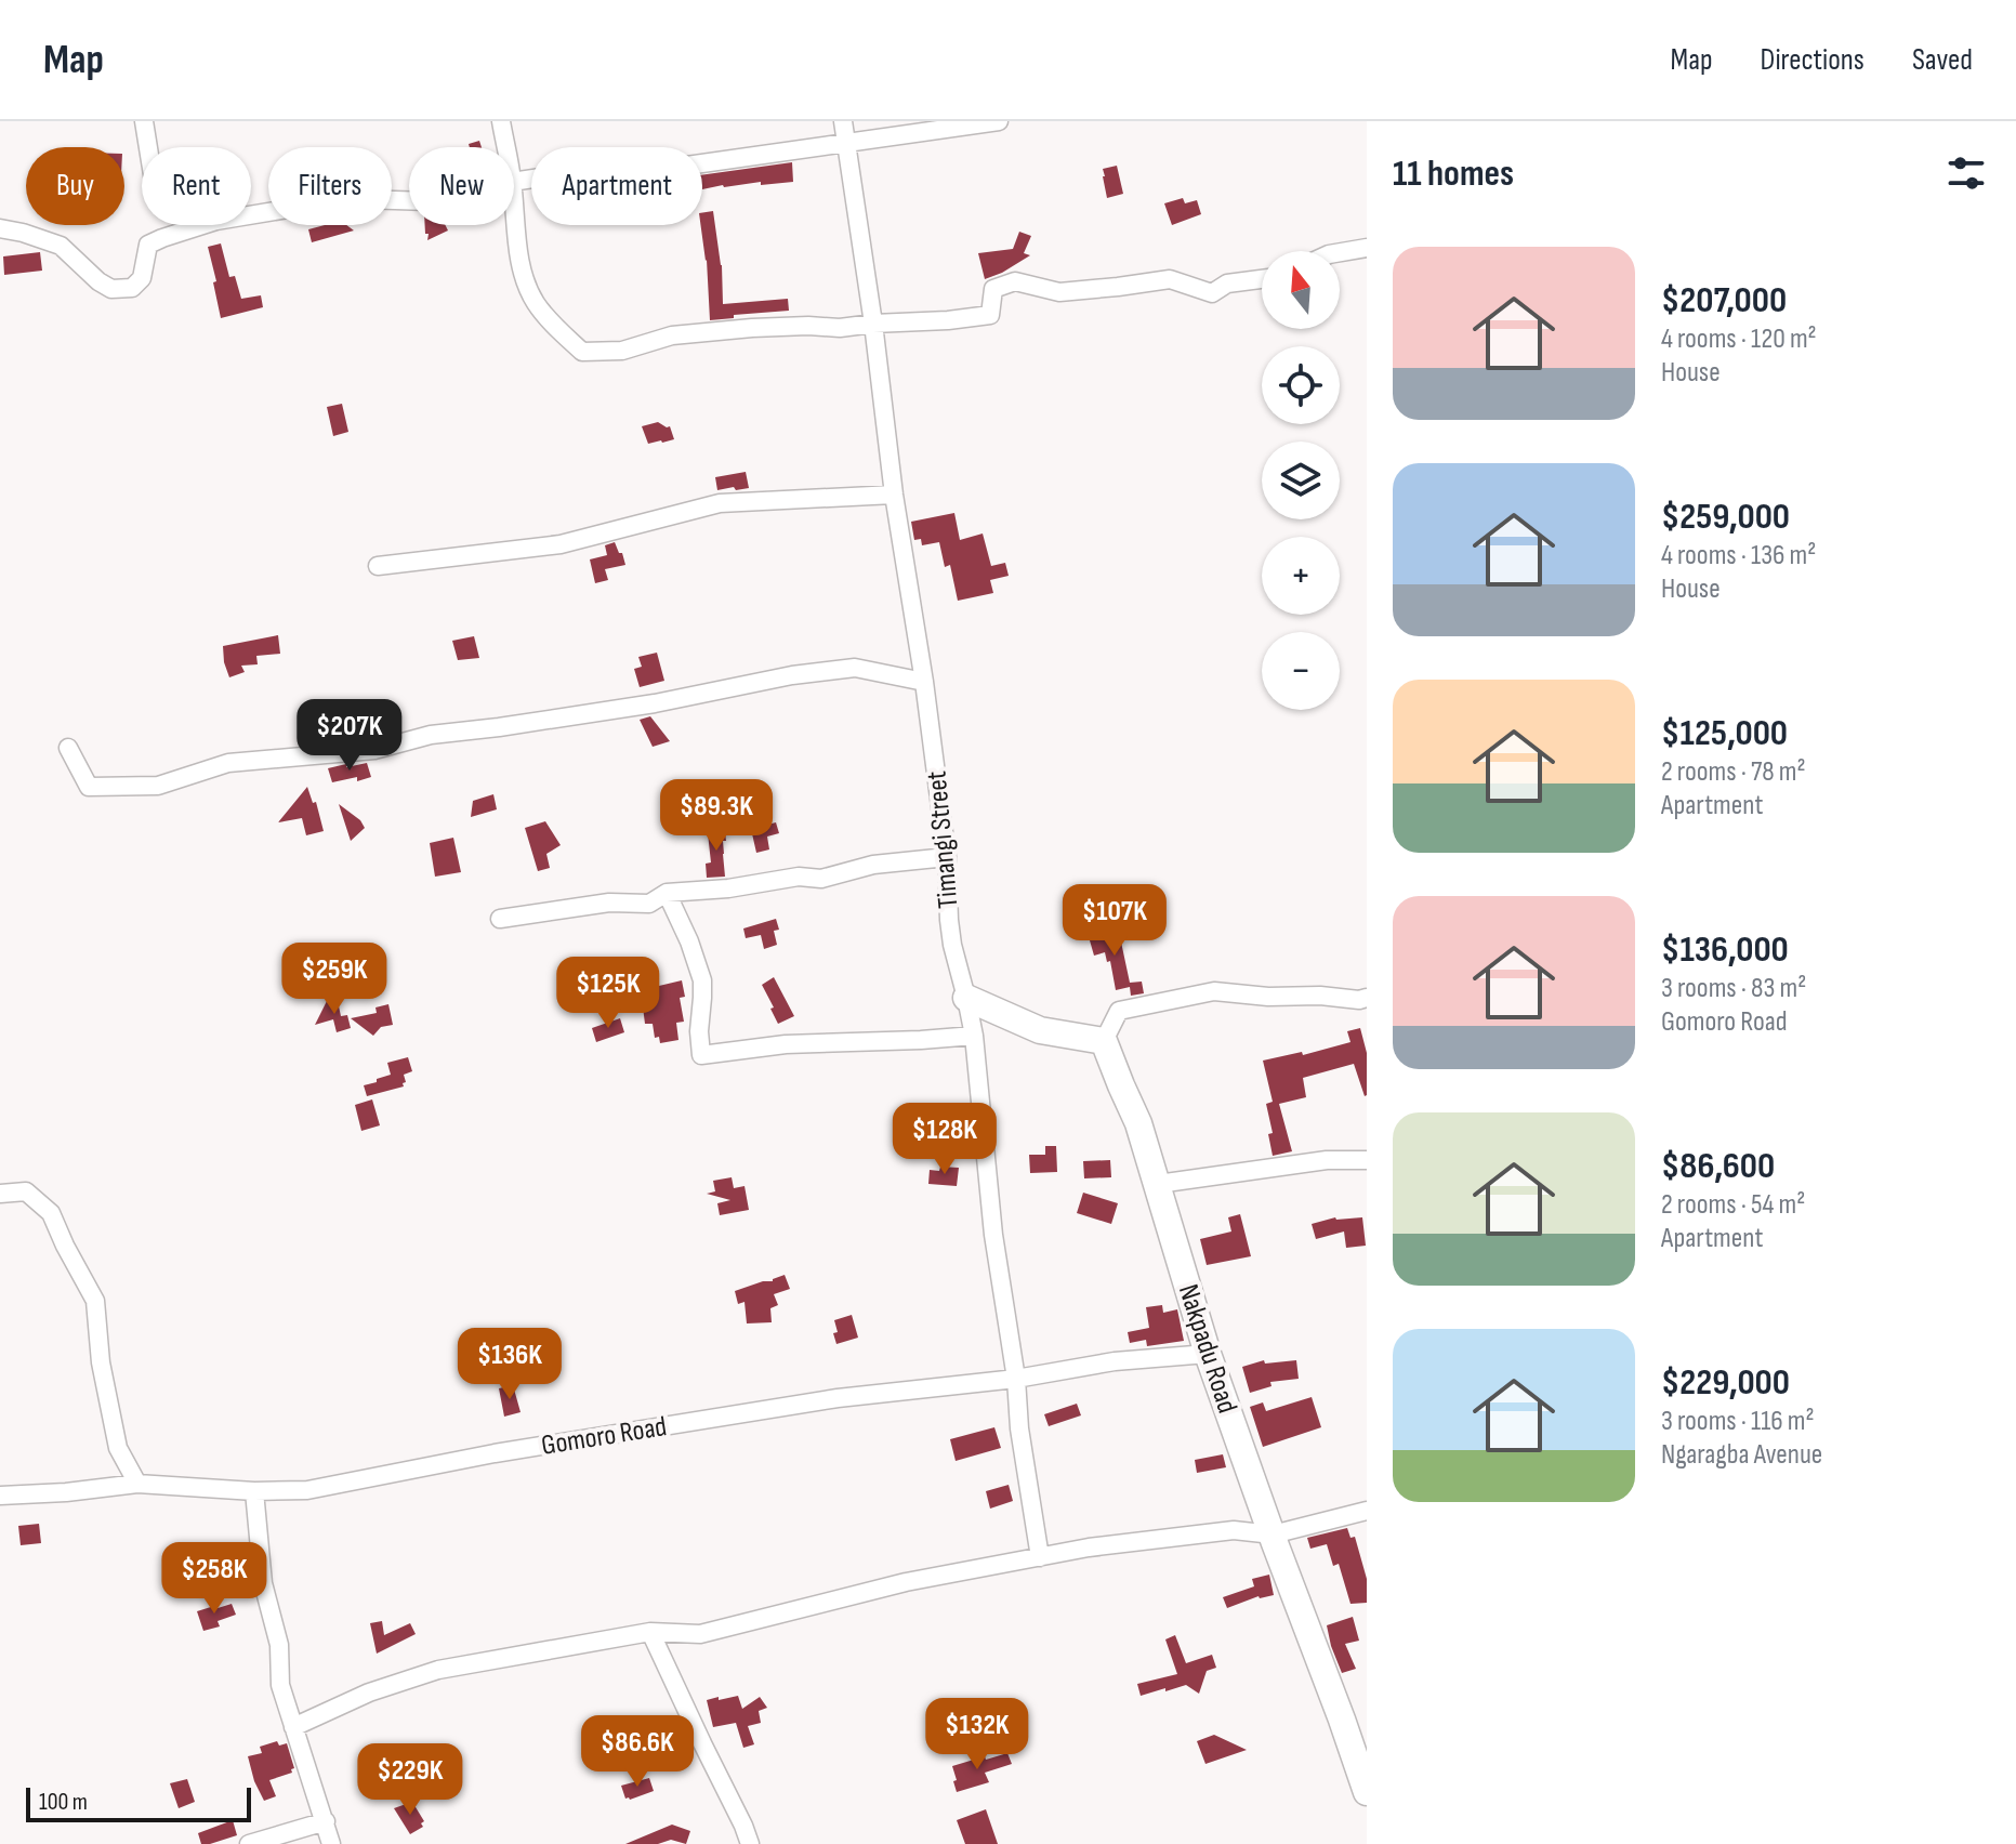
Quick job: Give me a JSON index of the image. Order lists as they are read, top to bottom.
{
  "streets": {
    "street": ["Timangi Street", "Nakpadu Road", "Gomoro Road"]
  },
  "crossings": [
    ["Timangi Street", "Gomoro Road"],
    ["Nakpadu Road", "Gomoro Road"]
  ],
  "scale_bar": "100 m",
  "north": "top",
  "page": {
    "header": "Map",
    "nav": ["Map", "Directions", "Saved"],
    "heading": "11 homes",
    "chip": [
      "Buy",
      "Rent",
      "Filters",
      "New",
      "Apartment"
    ],
    "list": [
      {
        "name": "$207,000",
        "note": "4 rooms · 120 m² · House"
      },
      {
        "name": "$259,000",
        "note": "4 rooms · 136 m² · House"
      },
      {
        "name": "$125,000",
        "note": "2 rooms · 78 m² · Apartment"
      },
      {
        "name": "$136,000",
        "note": "3 rooms · 83 m² · Gomoro Road"
      },
      {
        "name": "$86,600",
        "note": "2 rooms · 54 m² · Apartment"
      },
      {
        "name": "$229,000",
        "note": "3 rooms · 116 m² · Ngaragba Avenue"
      }
    ],
    "map_buttons": ["+", "−"],
    "price": [
      "$207K",
      "$89.3K",
      "$107K",
      "$259K",
      "$125K",
      "$128K",
      "$136K",
      "$258K",
      "$132K",
      "$86.6K",
      "$229K"
    ],
    "scale": "100 m"
  }
}
